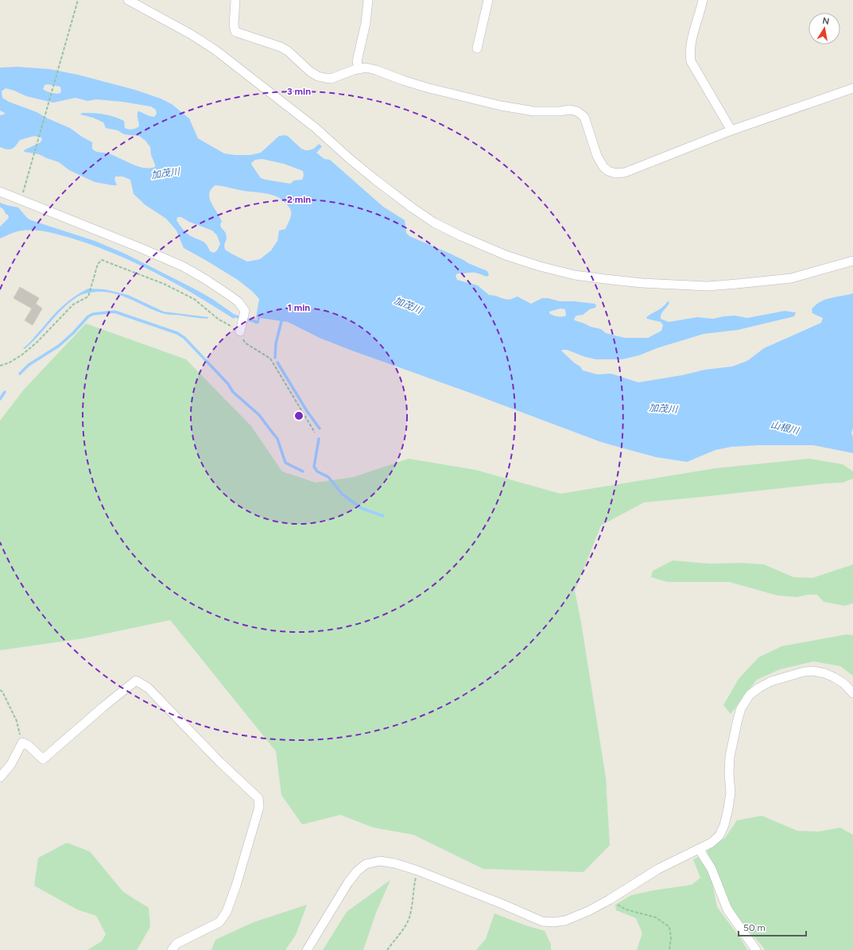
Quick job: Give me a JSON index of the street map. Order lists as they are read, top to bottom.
{
  "water": ["加茂川", "山根川"],
  "scale_bar": "50 m",
  "north": "top",
  "rings": ["3 min", "2 min", "1 min"]
}
